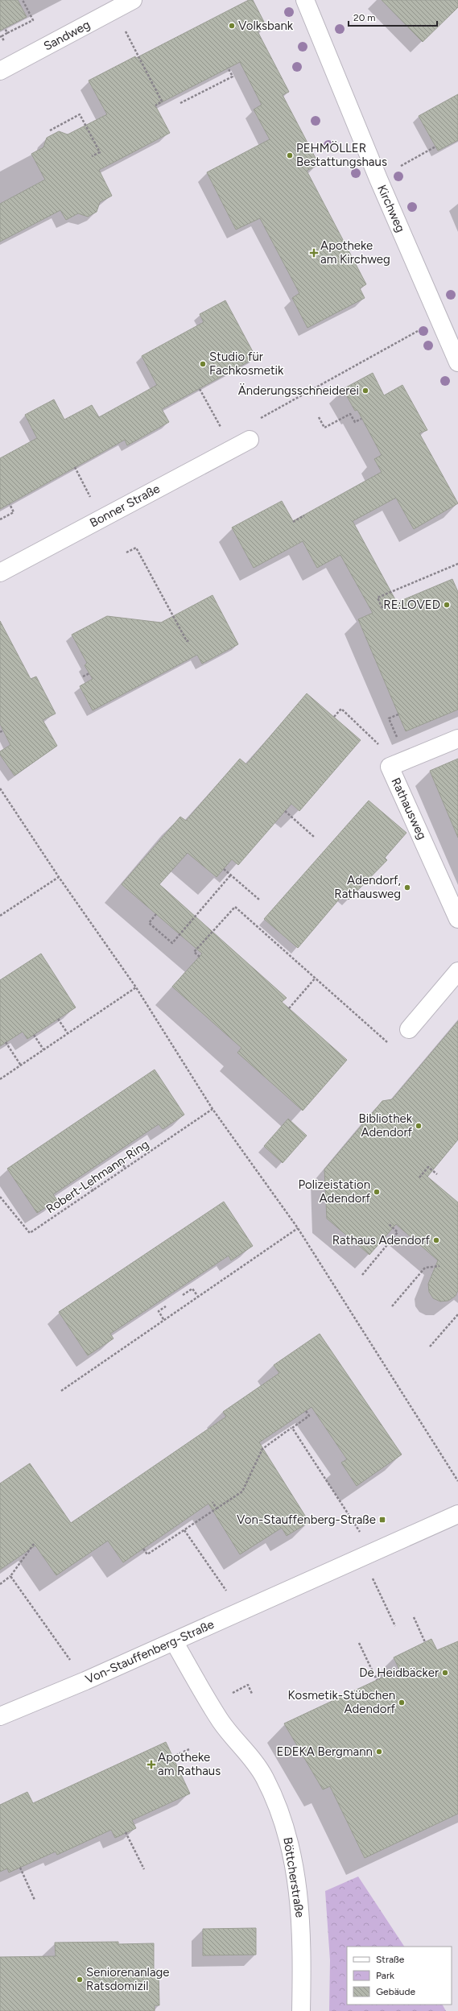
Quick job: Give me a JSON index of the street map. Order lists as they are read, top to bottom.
{
  "streets": {
    "street": [
      "Sandweg",
      "Kirchweg",
      "Bonner Straße",
      "Rathausweg",
      "Von-Stauffenberg-Straße",
      "Böttcherstraße"
    ],
    "path": ["Robert-Lehmann-Ring"]
  },
  "crossings": [
    ["Von-Stauffenberg-Straße", "Böttcherstraße"]
  ],
  "places": {
    "other": [
      "Volksbank",
      "PEHMÖLLER Bestattungshaus",
      "Studio für Fachkosmetik",
      "Änderungsschneiderei",
      "RE:LOVED",
      "Adendorf, Rathausweg",
      "Bibliothek Adendorf",
      "Polizeistation Adendorf",
      "Rathaus Adendorf",
      "De Heidbäcker",
      "Kosmetik-Stübchen Adendorf",
      "EDEKA Bergmann",
      "Seniorenanlage Ratsdomizil"
    ],
    "health": ["Apotheke am Kirchweg", "Apotheke am Rathaus"],
    "transit": ["Von-Stauffenberg-Straße"]
  },
  "legend": ["Straße", "Park", "Gebäude"],
  "scale_bar": "20 m"
}
